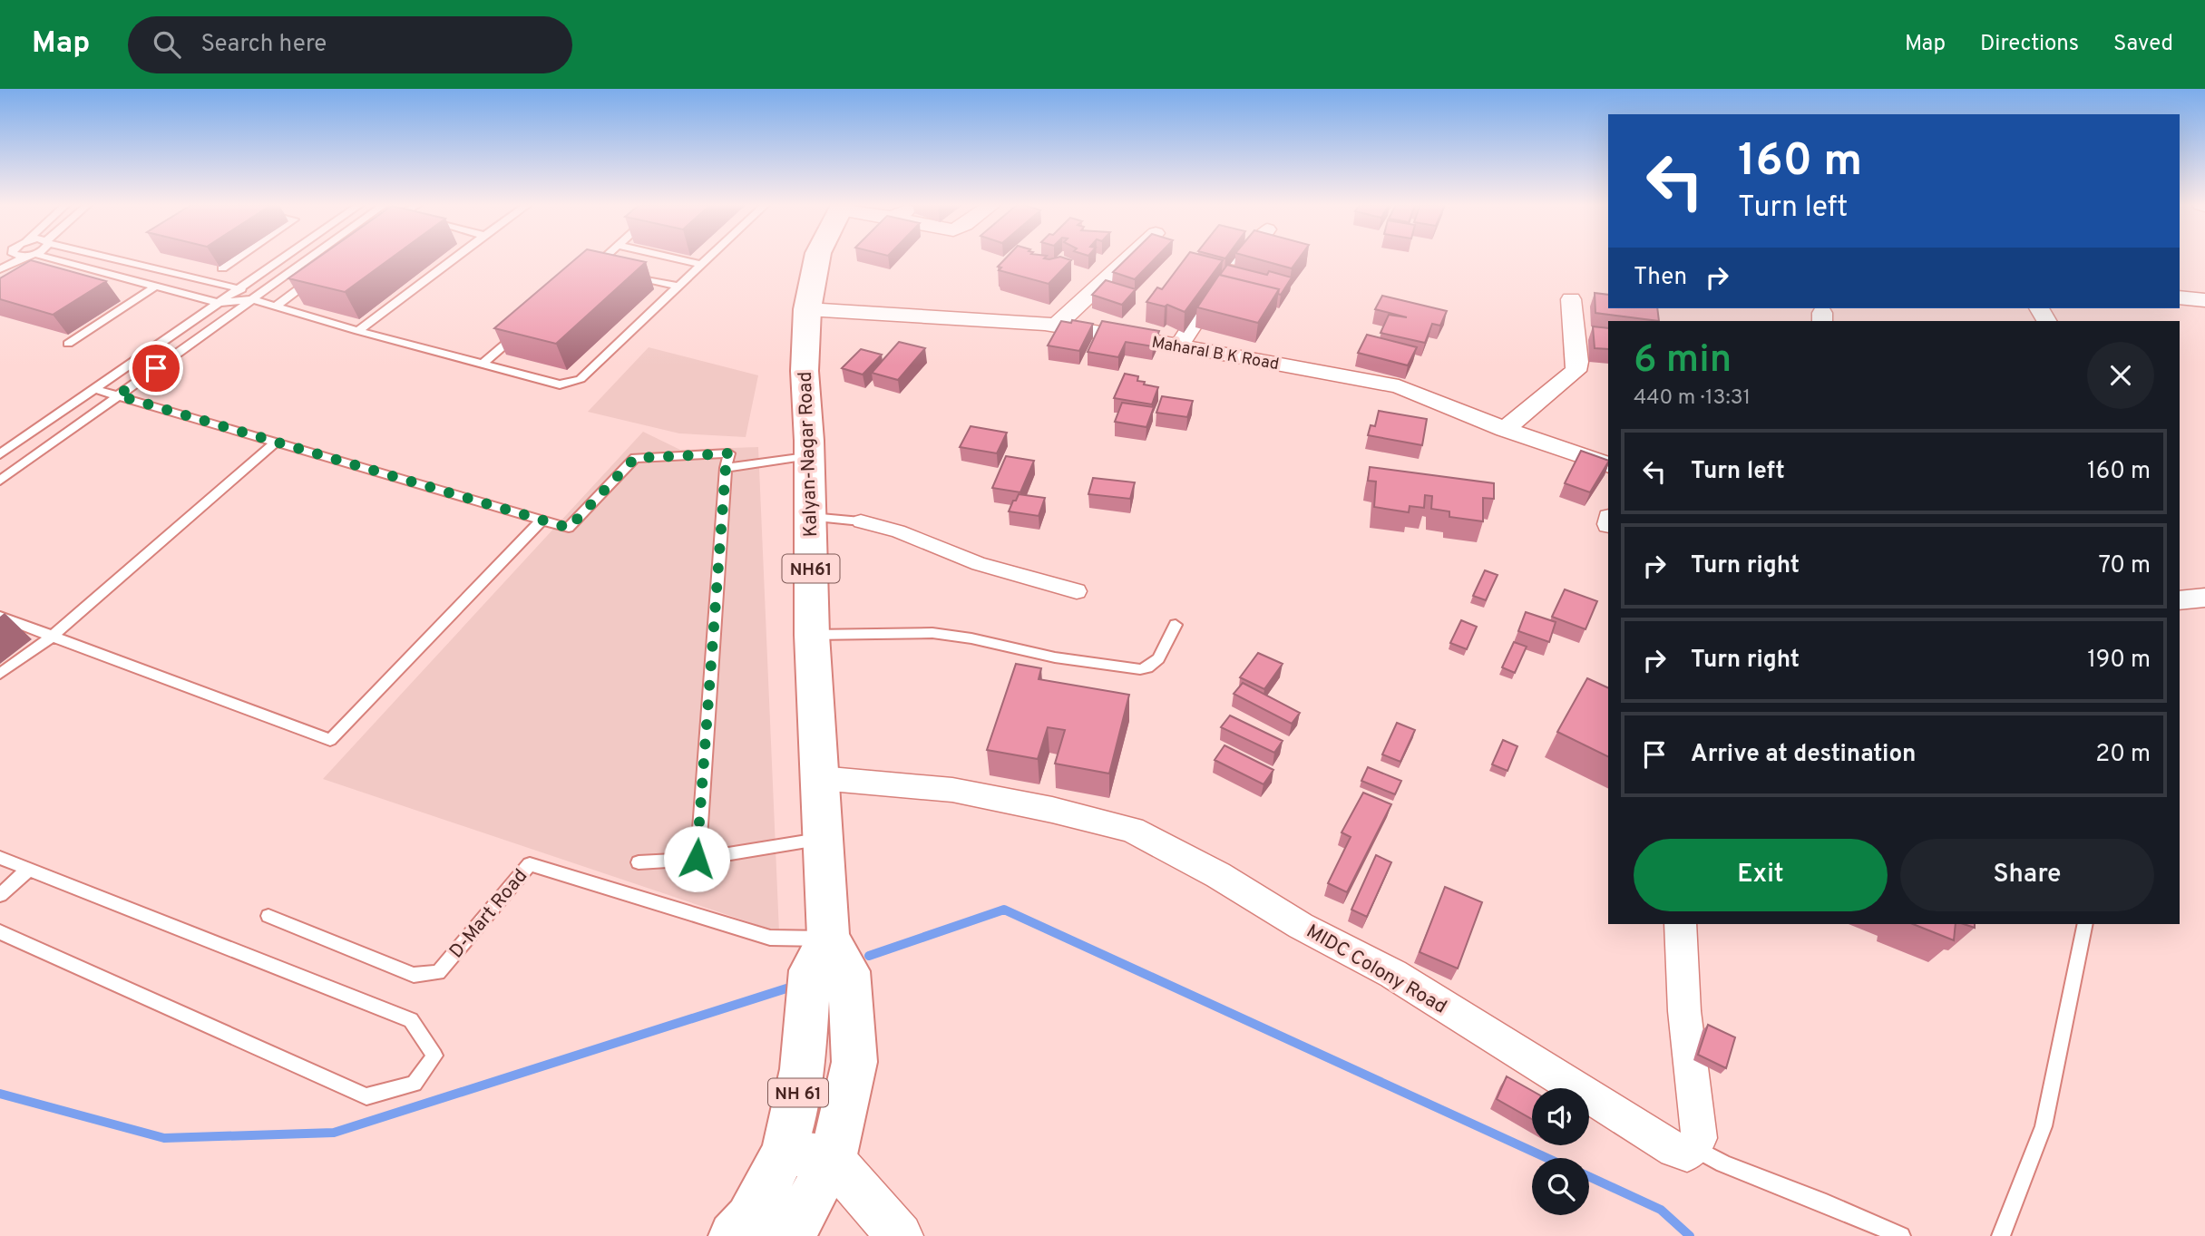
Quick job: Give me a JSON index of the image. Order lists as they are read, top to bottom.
{
  "streets": {
    "highway": ["Kalyan-Nagar Road", "NH61", "NH 61"],
    "street": ["Maharal B K Road", "MIDC Colony Road"],
    "lane": ["D-Mart Road"]
  },
  "crossings": [
    ["Maharal B K Road", "Kalyan-Nagar Road"],
    ["Kalyan-Nagar Road", "D-Mart Road"],
    ["Kalyan-Nagar Road", "MIDC Colony Road"],
    ["Kalyan-Nagar Road", "NH 61"],
    ["D-Mart Road", "NH 61"]
  ],
  "page": {
    "header": "Map",
    "search": "Search here",
    "nav": ["Map", "Directions", "Saved"],
    "turn": ["160 m", "Turn left"],
    "then": "Then",
    "heading": ["6 min", "440 m · 13:31"],
    "list": [
      {
        "name": "Turn left",
        "value": "160 m"
      },
      {
        "name": "Turn right",
        "value": "70 m"
      },
      {
        "name": "Turn right",
        "value": "190 m"
      },
      {
        "name": "Arrive at destination",
        "value": "20 m"
      }
    ],
    "buttons": ["Exit", "Share"]
  }
}
